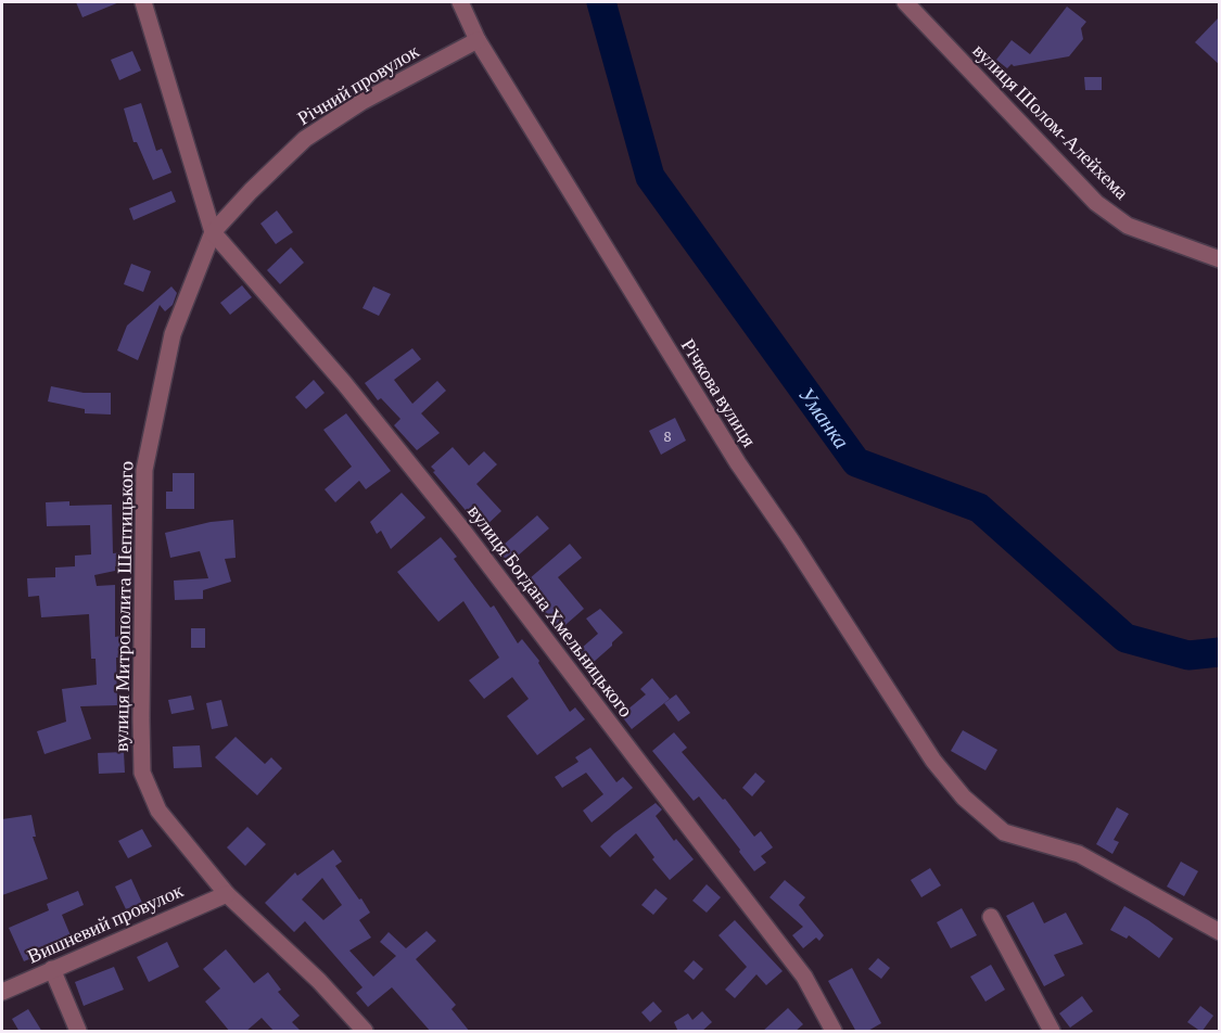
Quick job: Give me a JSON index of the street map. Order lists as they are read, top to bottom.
{
  "streets": {
    "street": [
      "Річний провулок",
      "вулиця Шолом-Алейхема",
      "Річкова вулиця",
      "вулиця Митрополита Шептицького",
      "вулиця Богдана Хмельницького",
      "Вишневий провулок"
    ]
  },
  "crossings": [
    ["Річний провулок", "Річкова вулиця"],
    ["Річний провулок", "вулиця Митрополита Шептицького"],
    ["Річний провулок", "вулиця Богдана Хмельницького"],
    ["вулиця Митрополита Шептицького", "вулиця Богдана Хмельницького"],
    ["вулиця Митрополита Шептицького", "Вишневий провулок"]
  ],
  "water": ["Уманка"],
  "house_numbers": ["8"]
}
